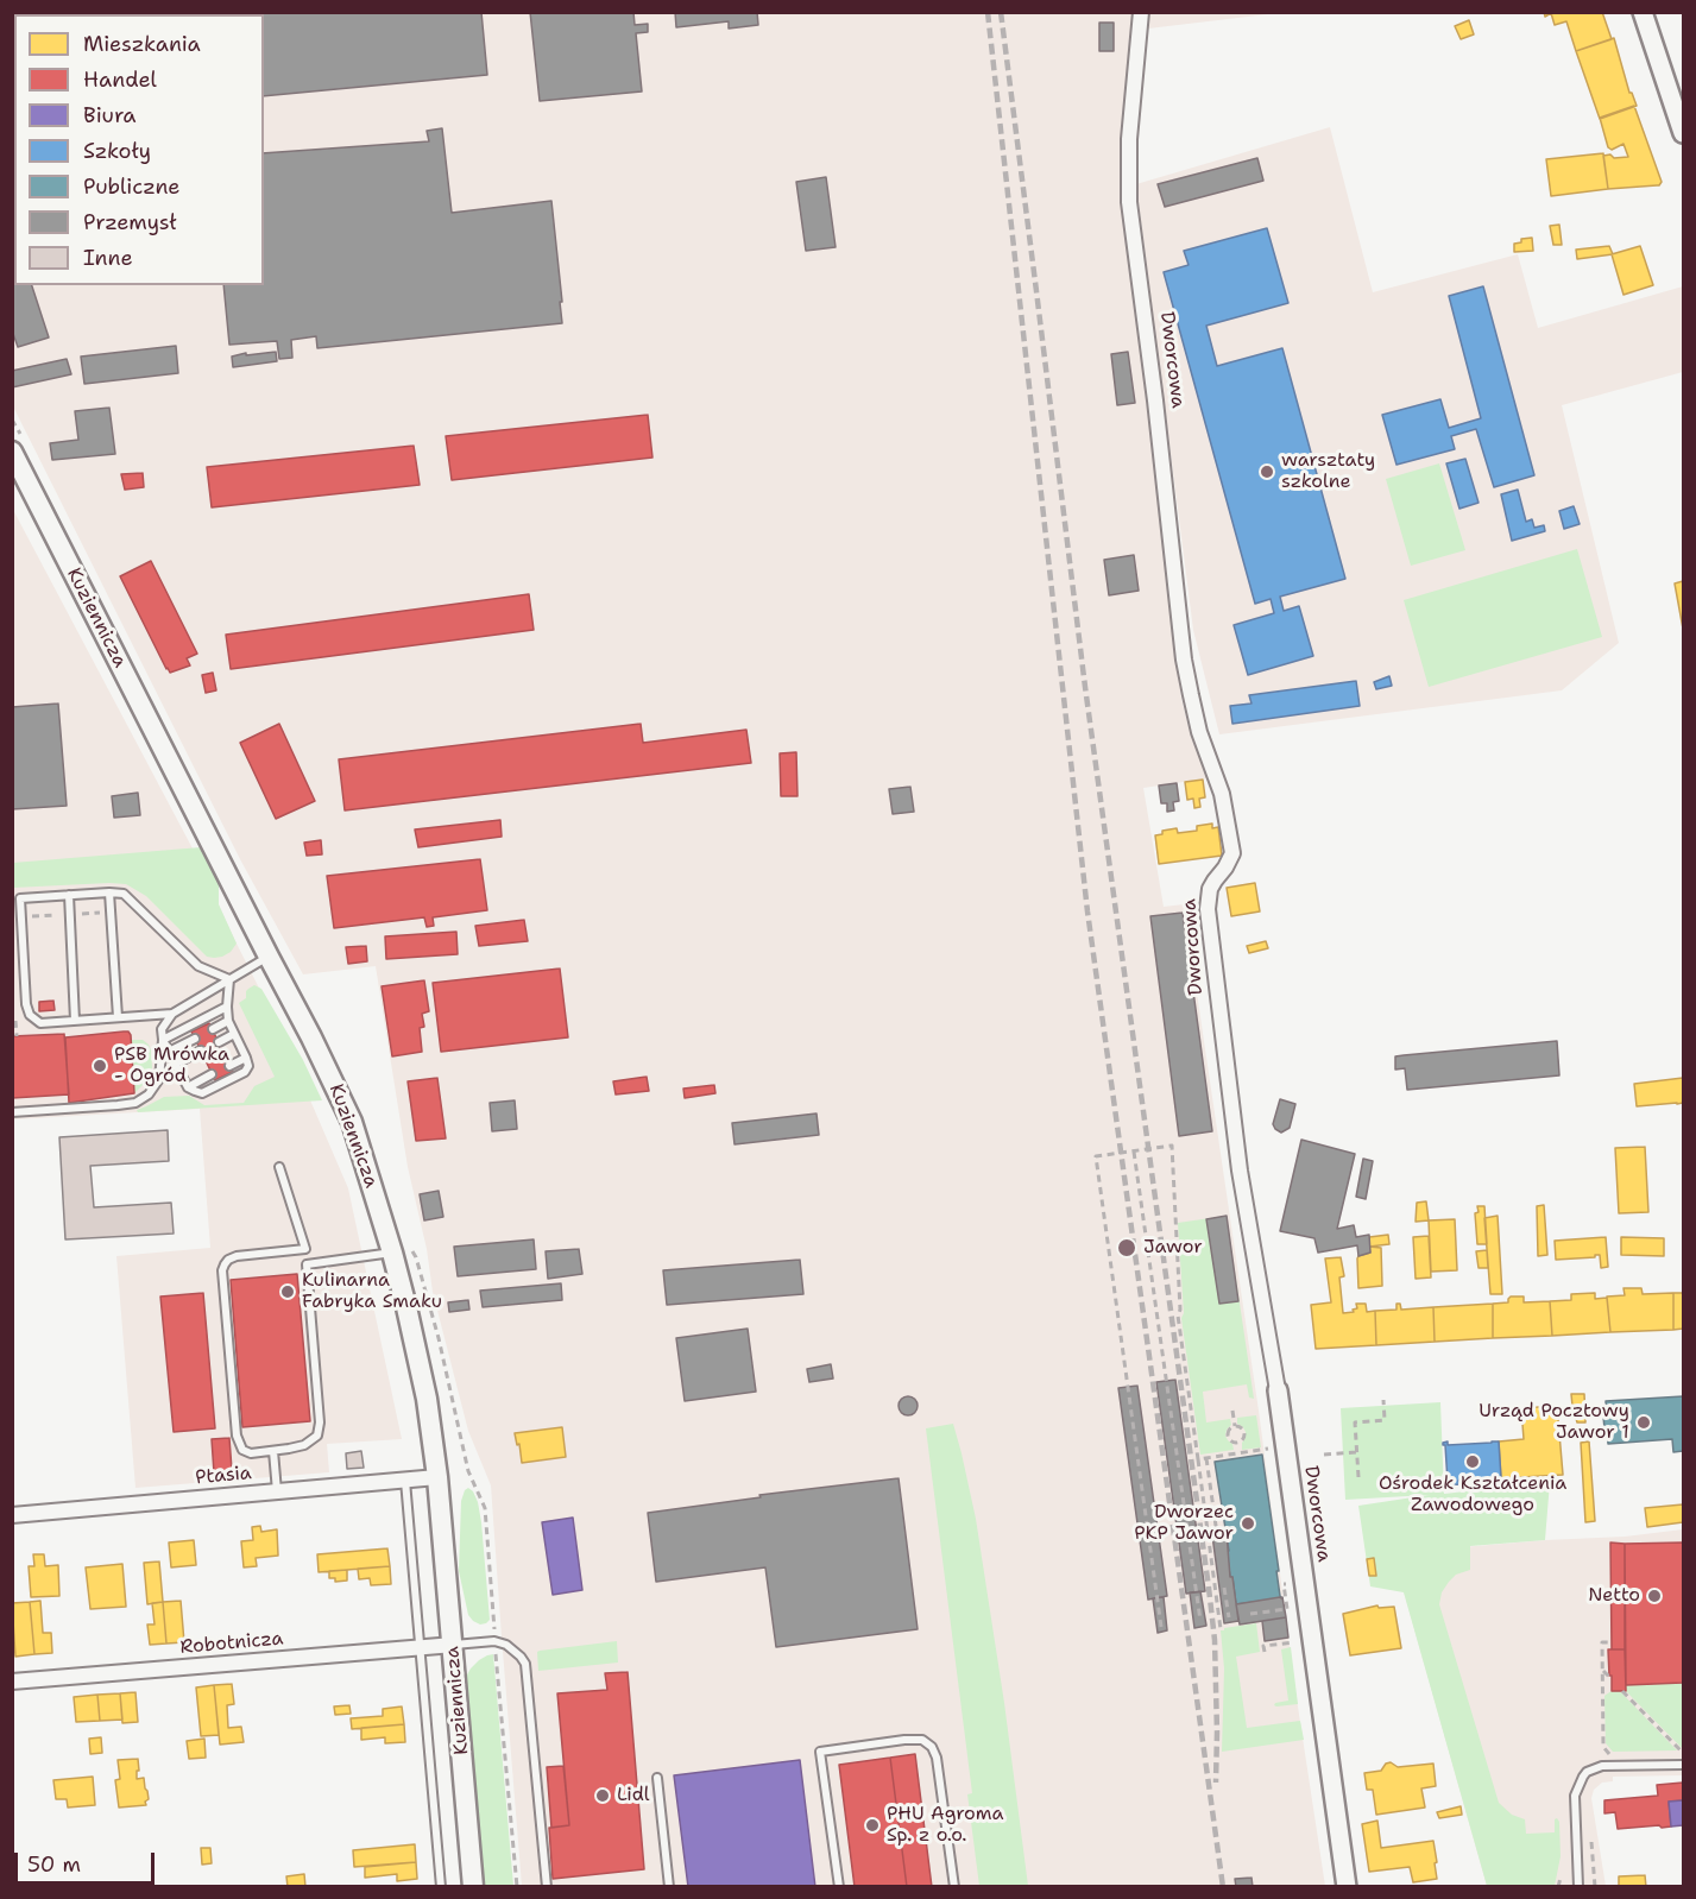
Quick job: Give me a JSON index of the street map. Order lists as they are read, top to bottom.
{
  "streets": {
    "main road": ["Kuziennicza"],
    "street": ["Dworcowa", "Ptasia", "Robotnicza"]
  },
  "crossings": [
    ["Kuziennicza", "Ptasia"],
    ["Kuziennicza", "Robotnicza"]
  ],
  "places": [
    "warsztaty szkolne",
    "PSB Mrówka - Ogród",
    "Jawor",
    "Kulinarna Fabryka Smaku",
    "Urząd Pocztowy Jawor 1",
    "Ośrodek Kształcenia Zawodowego",
    "Dworzec PKP Jawor",
    "Netto",
    "Lidl",
    "PHU Agroma Sp. z o.o."
  ],
  "legend": [
    "Mieszkania",
    "Handel",
    "Biura",
    "Szkoły",
    "Publiczne",
    "Przemysł",
    "Inne"
  ],
  "scale_bar": "50 m"
}
